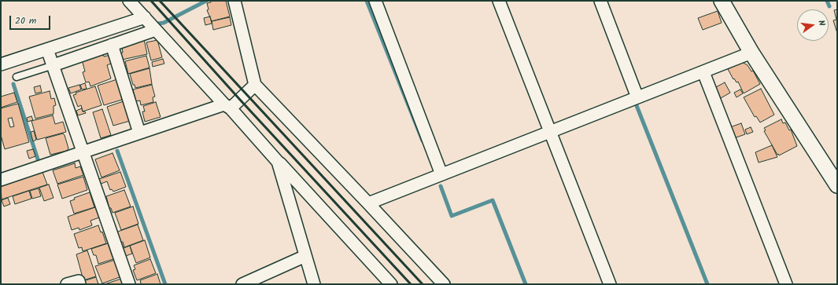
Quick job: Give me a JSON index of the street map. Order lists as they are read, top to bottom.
{
  "scale_bar": "20 m",
  "north": "right"
}
